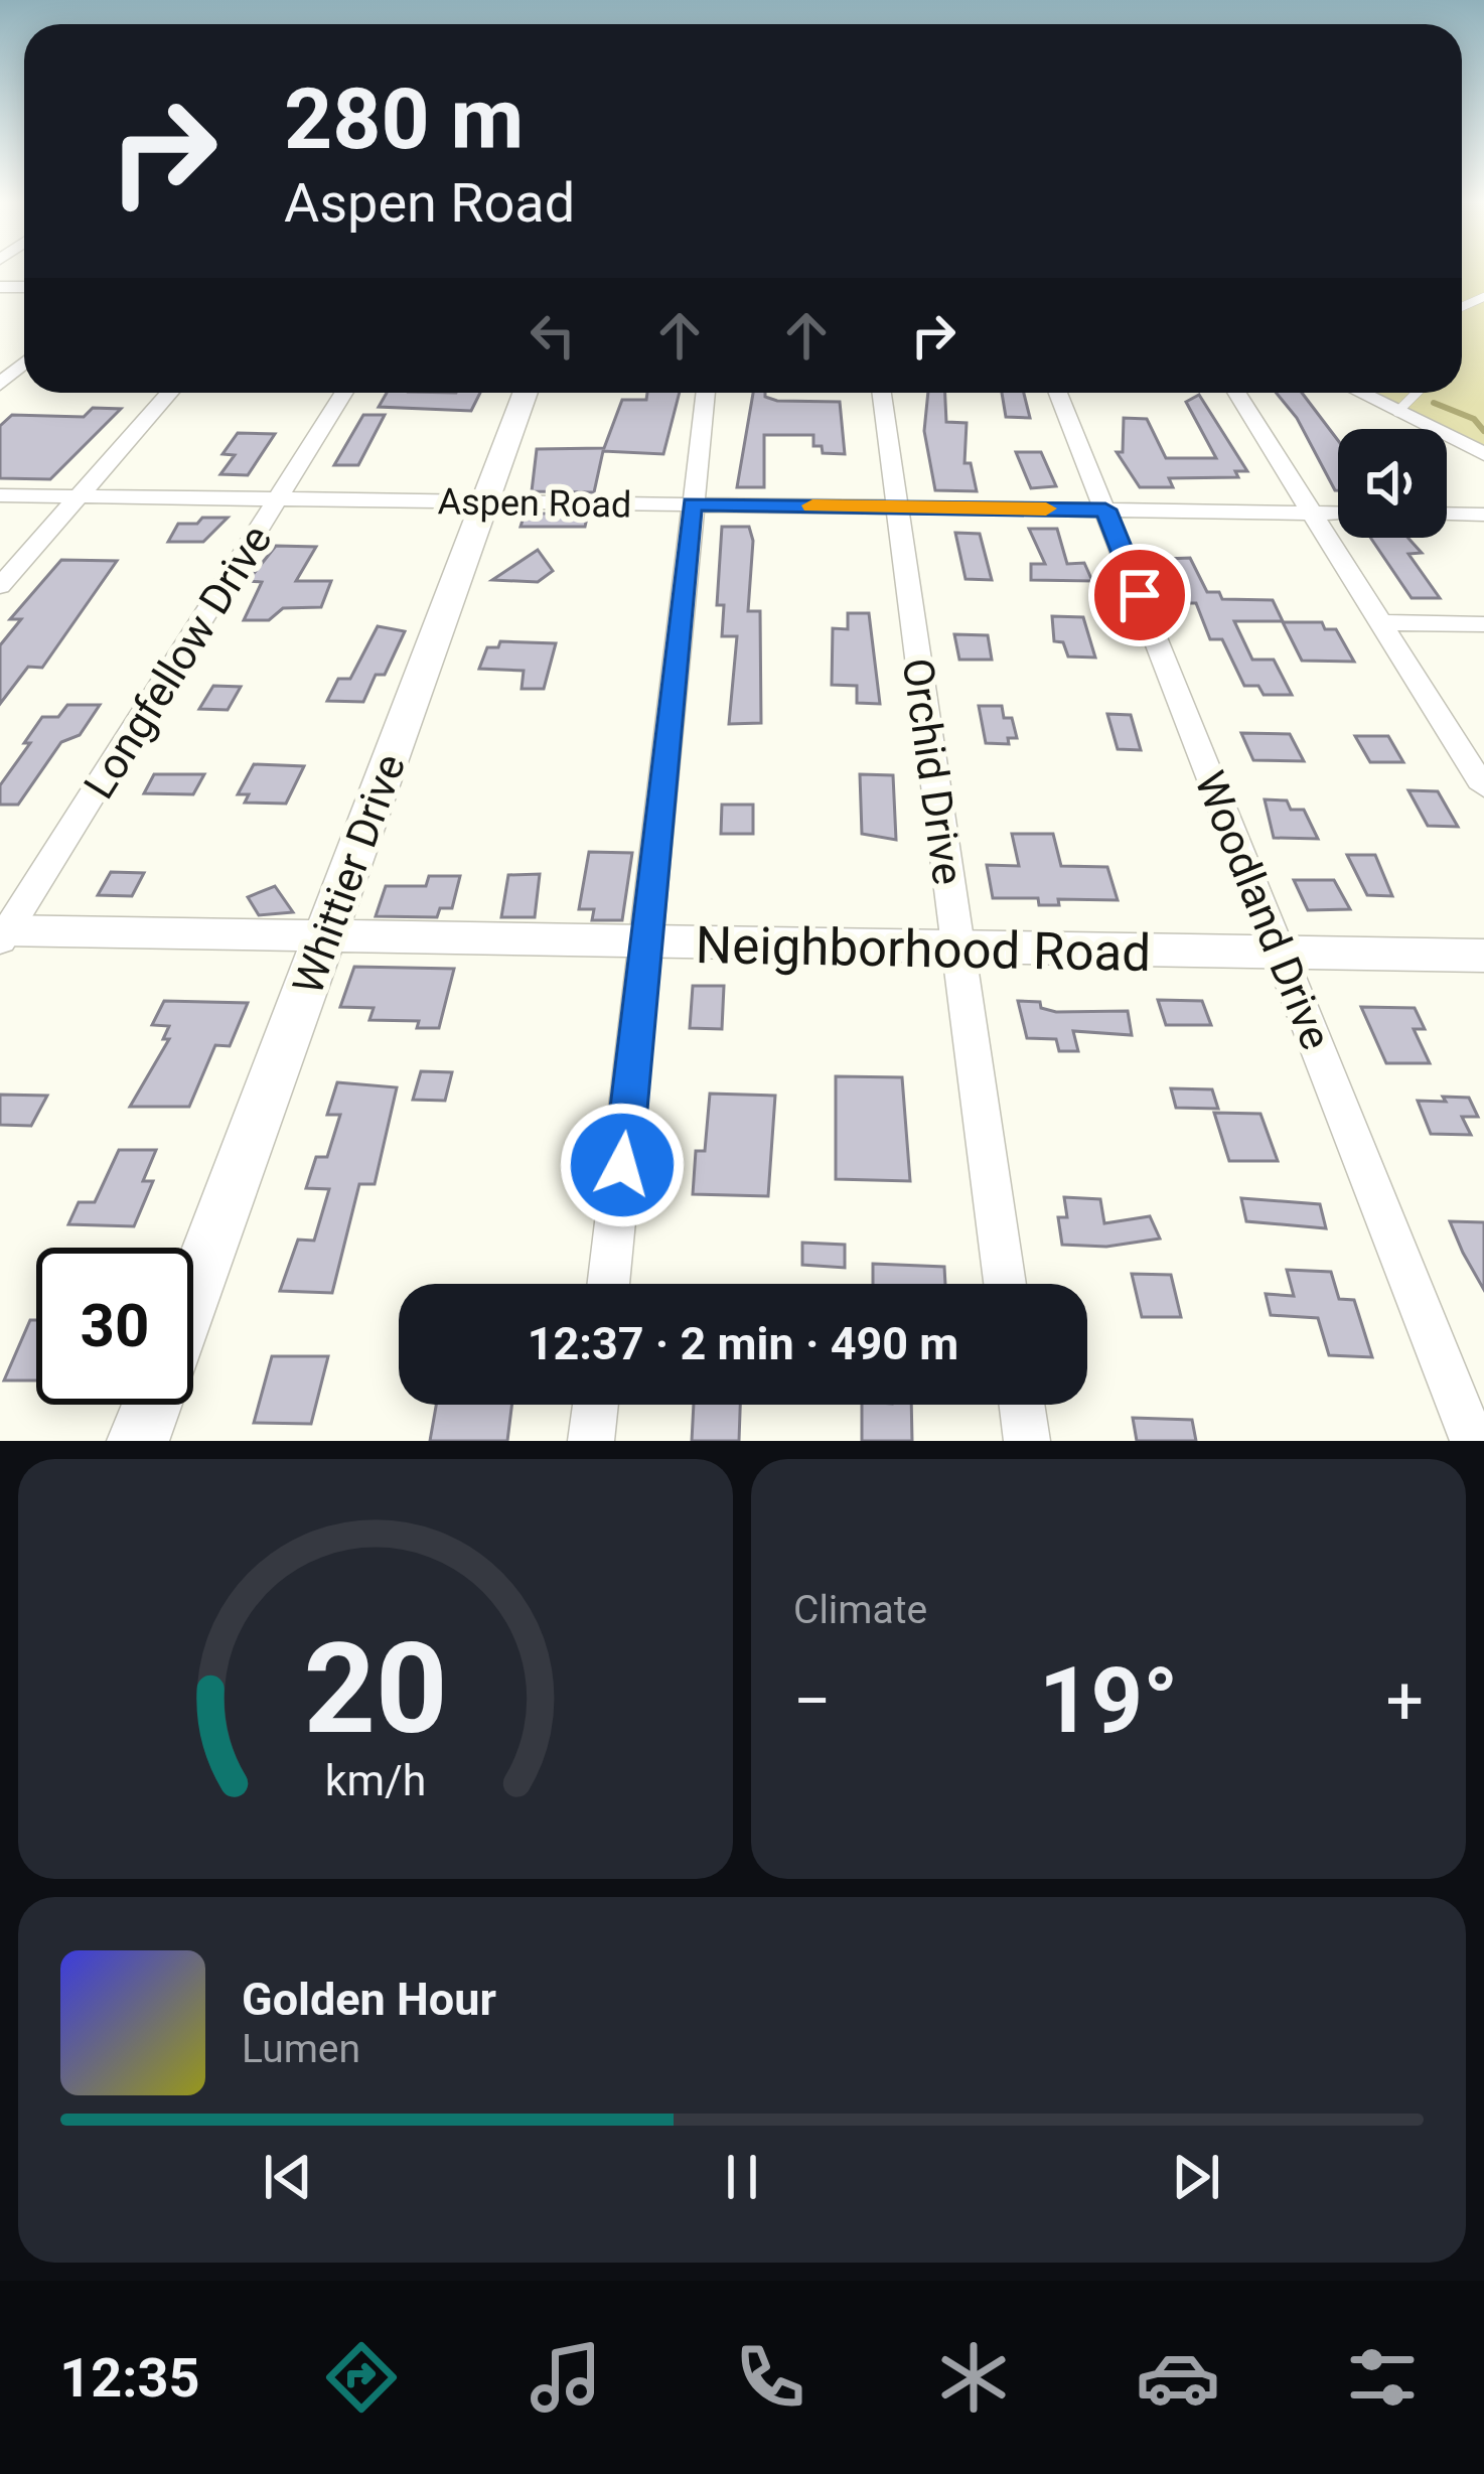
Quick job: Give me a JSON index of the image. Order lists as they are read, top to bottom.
{
  "streets": {
    "street": [
      "Aspen Road",
      "Longfellow Drive",
      "Orchid Drive",
      "Whittier Drive",
      "Woodland Drive",
      "Neighborhood Road"
    ]
  },
  "crossings": [
    ["Aspen Road", "Longfellow Drive"],
    ["Aspen Road", "Orchid Drive"],
    ["Aspen Road", "Whittier Drive"],
    ["Aspen Road", "Woodland Drive"],
    ["Longfellow Drive", "Neighborhood Road"],
    ["Orchid Drive", "Neighborhood Road"],
    ["Whittier Drive", "Neighborhood Road"],
    ["Woodland Drive", "Neighborhood Road"]
  ],
  "page": {
    "turn": ["280 m", "Aspen Road"],
    "limit": "30",
    "trip": "12:37 · 2 min · 490 m",
    "tile": "Climate",
    "heat": ["−", "19°", "+"],
    "song": ["Golden Hour", "Lumen"],
    "tabs": "12:35",
    "gauge": ["20", "km/h"]
  }
}
